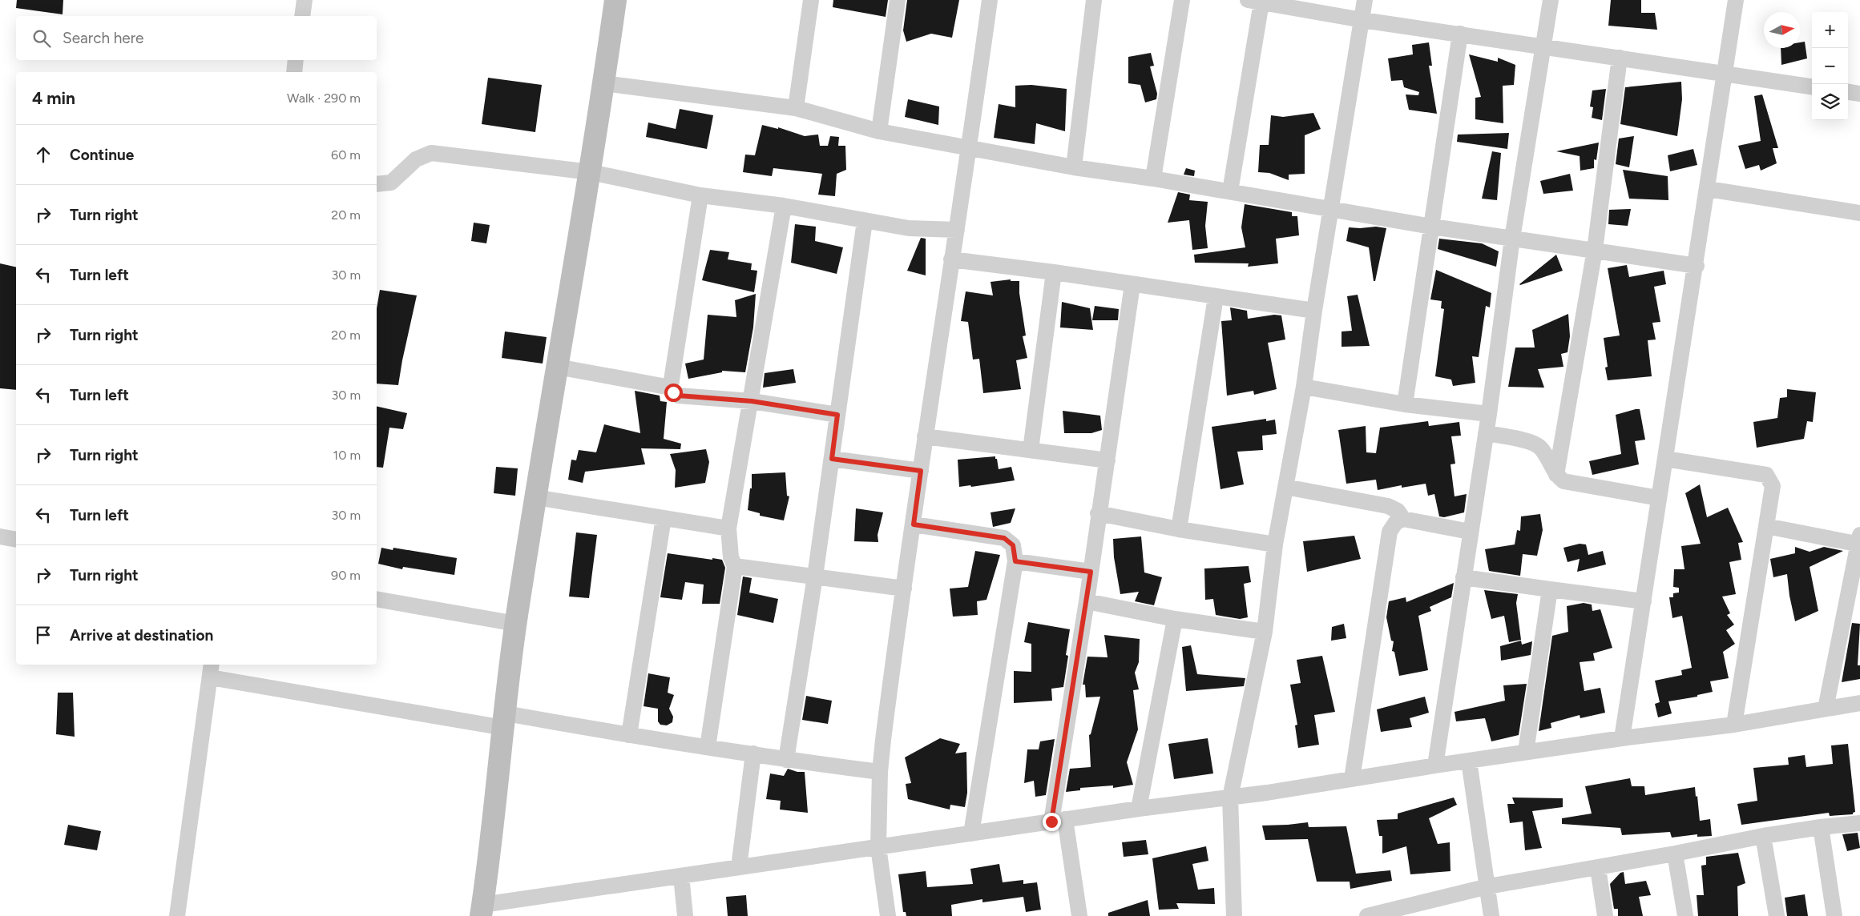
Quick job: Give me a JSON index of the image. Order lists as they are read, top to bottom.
{
  "north": "right",
  "page": {
    "map_buttons": ["+", "−"],
    "search": "Search here",
    "heading": ["4 min", "Walk · 290 m"],
    "list": [
      ["Continue", "60 m"],
      ["Turn right", "20 m"],
      ["Turn left", "30 m"],
      ["Turn right", "20 m"],
      ["Turn left", "30 m"],
      ["Turn right", "10 m"],
      ["Turn left", "30 m"],
      ["Turn right", "90 m"],
      "Arrive at destination"
    ]
  }
}
